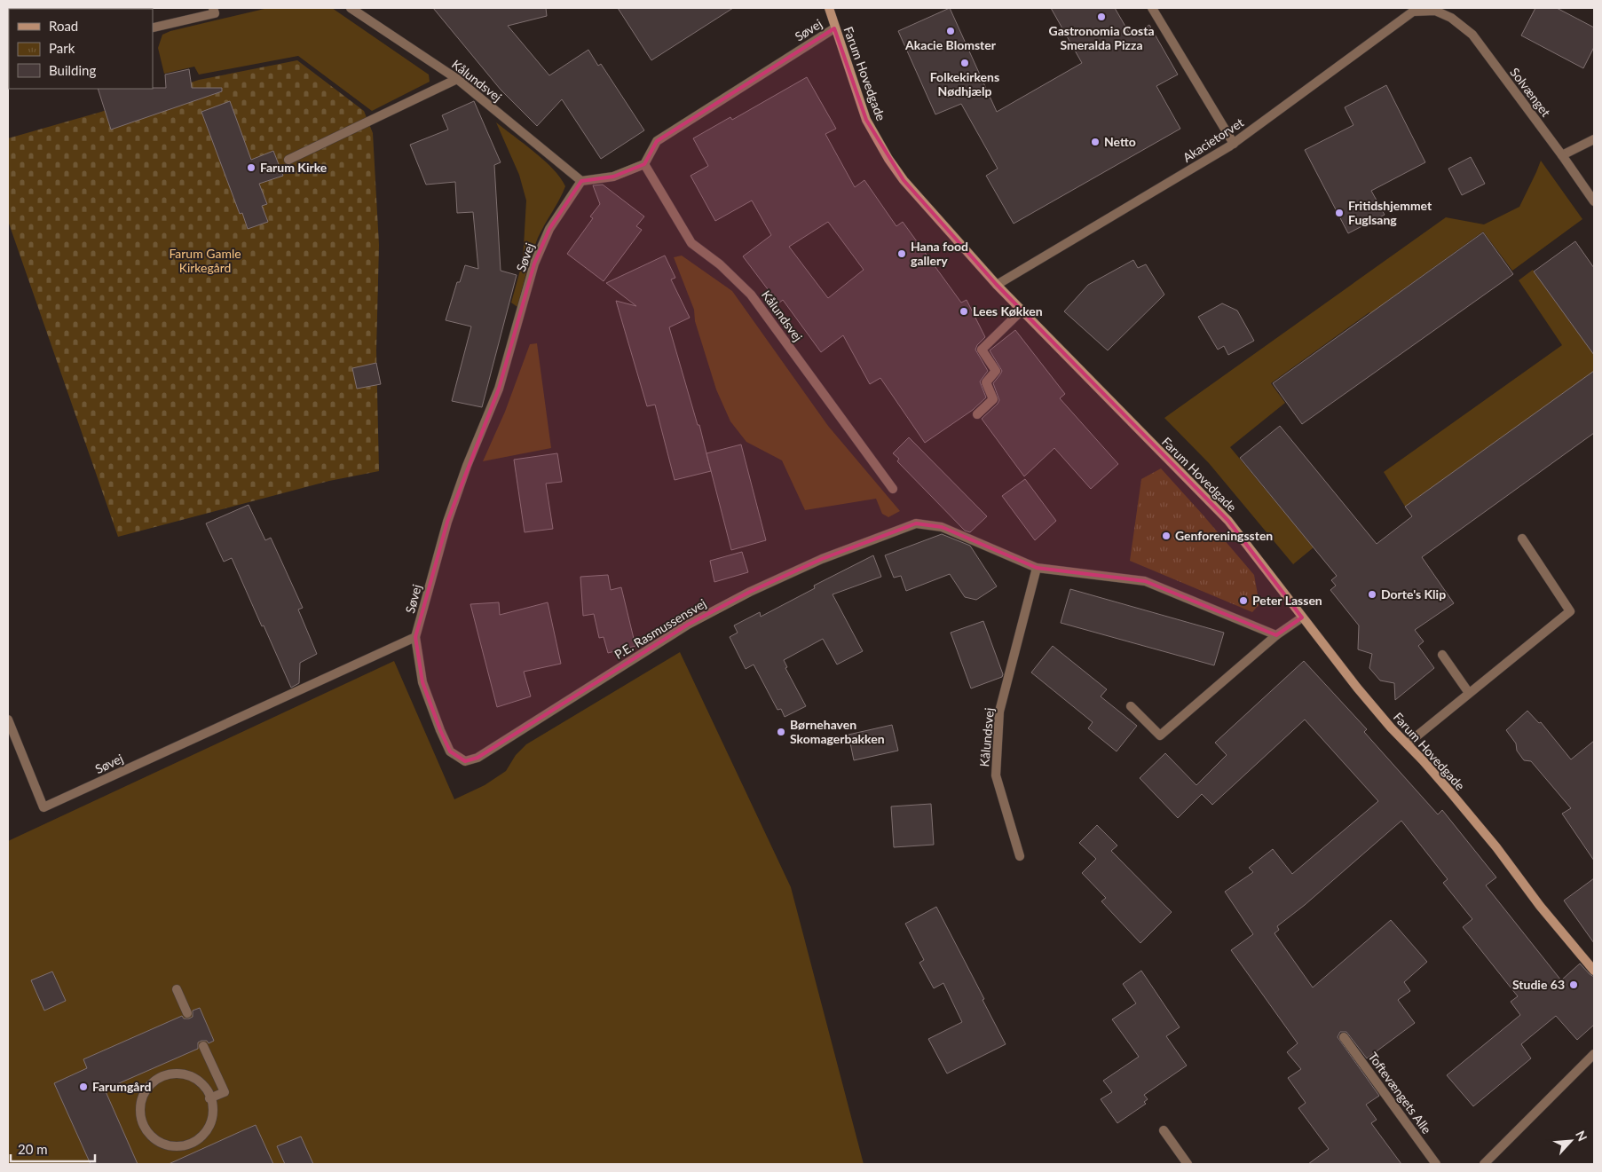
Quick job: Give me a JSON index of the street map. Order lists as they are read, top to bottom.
{
  "streets": {
    "street": [
      "Søvej",
      "Farum Hovedgade",
      "Kålundsvej",
      "Solvænget",
      "Akacietorvet",
      "P.E. Rasmussensvej",
      "Toftevængets Alle"
    ]
  },
  "crossings": [
    ["Søvej", "Farum Hovedgade"],
    ["Søvej", "Kålundsvej"],
    ["Søvej", "P.E. Rasmussensvej"],
    ["Farum Hovedgade", "Akacietorvet"],
    ["Kålundsvej", "P.E. Rasmussensvej"],
    ["Solvænget", "Akacietorvet"]
  ],
  "parks": ["Farum Gamle Kirkegård"],
  "places": [
    "Gastronomia Costa Smeralda Pizza",
    "Akacie Blomster",
    "Folkekirkens Nødhjælp",
    "Netto",
    "Farum Kirke",
    "Fritidshjemmet Fuglsang",
    "Hana food gallery",
    "Lees Køkken",
    "Genforeningssten",
    "Dorte's Klip",
    "Peter Lassen",
    "Børnehaven Skomagerbakken",
    "Studie 63",
    "Farumgård"
  ],
  "legend": ["Road", "Park", "Building"],
  "scale_bar": "20 m",
  "north": "top right"
}
